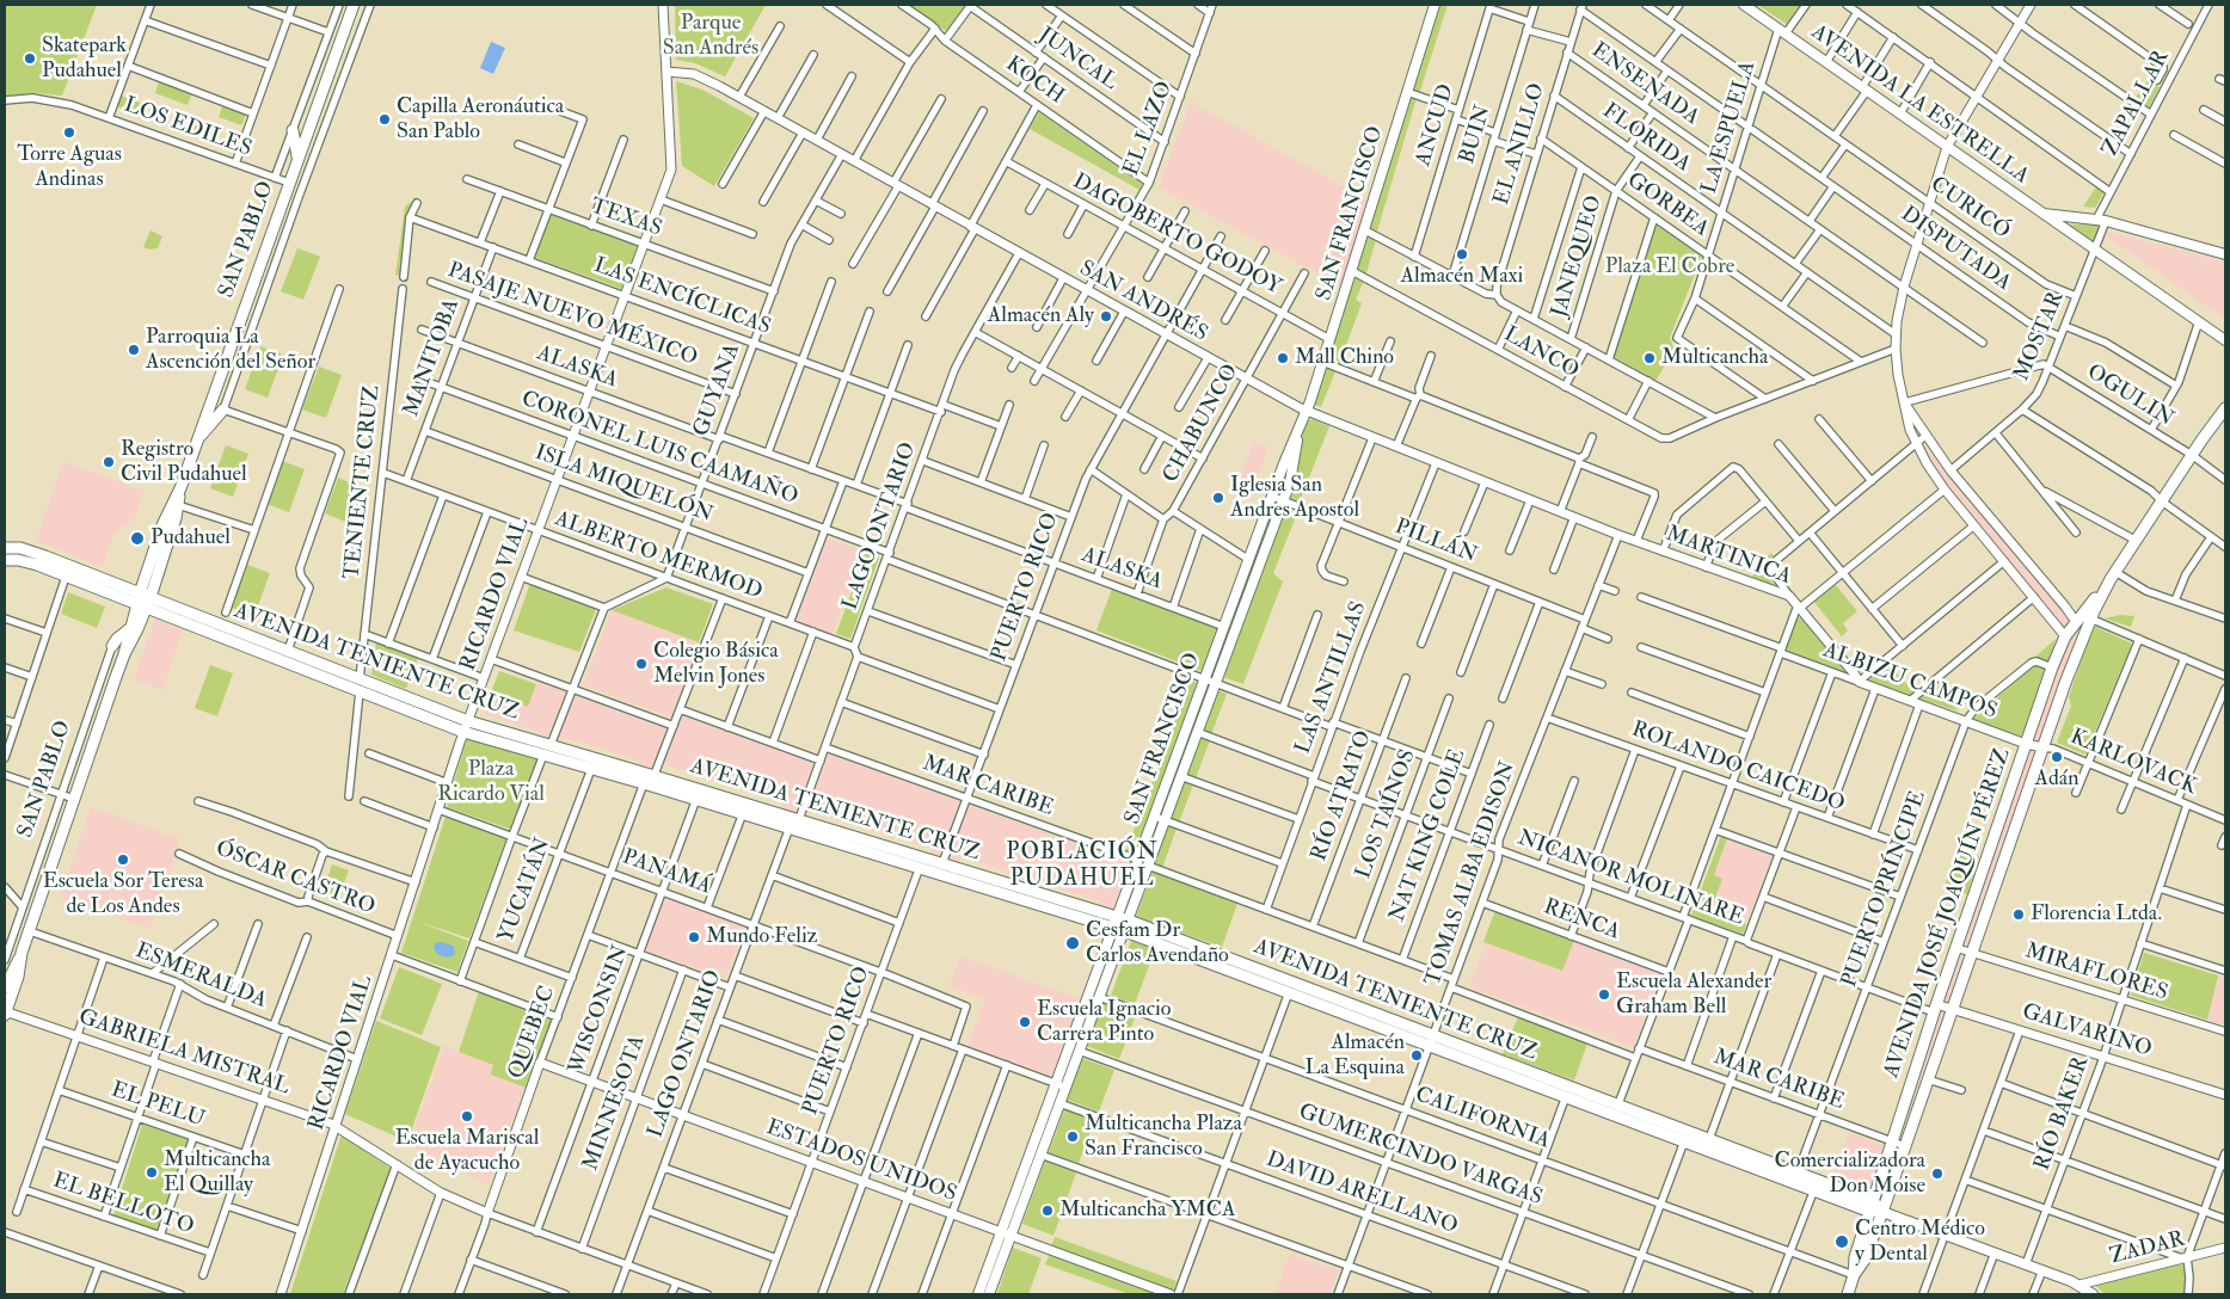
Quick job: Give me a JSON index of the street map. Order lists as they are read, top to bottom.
{
  "streets": {
    "main road": [
      "AVENIDA LA ESTRELLA",
      "SAN FRANCISCO",
      "SAN PABLO",
      "AVENIDA TENIENTE CRUZ",
      "AVENIDA JOSÉ JOAQUÍN PÉREZ"
    ],
    "street": [
      "JUNCAL",
      "KOCH",
      "ENSENADA",
      "ZAPALLAR",
      "ANCUD",
      "LOS EDILES",
      "LA ESPUELA",
      "EL LAZO",
      "BUIN",
      "FLORIDA",
      "EL ANILLO",
      "GORBEA",
      "CURICÓ",
      "TEXAS",
      "DAGOBERTO GODOY",
      "DISPUTADA",
      "JANEQUEO",
      "LAS ENCÍCLICAS",
      "SAN ANDRÉS",
      "PASAJE NUEVO MÉXICO",
      "MOSTAR",
      "LANCO",
      "MANITOBA",
      "ALASKA",
      "GUYANA",
      "OGULIN",
      "CHABUNCO",
      "CORONEL LUIS CAAMAÑO",
      "TENIENTE CRUZ",
      "ISLA MIQUELÓN",
      "LAGO ONTARIO",
      "PILLÁN",
      "ALBERTO MERMOD",
      "MARTINICA",
      "PUERTO RICO",
      "RICARDO VIAL",
      "LAS ANTILLAS",
      "ALBIZU CAMPOS",
      "KARLOVACK",
      "ROLANDO CAICEDO",
      "MAR CARIBE",
      "RÍO ATRATO",
      "LOS TAÍNOS",
      "NAT KING COLE",
      "PANAMÁ",
      "TOMAS ALBA EDISON",
      "ÓSCAR CASTRO",
      "NICANOR MOLINARE",
      "PUERTO PRÍNCIPE",
      "YUCATÁN",
      "RENCA",
      "MIRAFLORES",
      "ESMERALDA",
      "WISCONSIN",
      "GALVARINO",
      "QUEBEC",
      "GABRIELA MISTRAL",
      "MINNESOTA",
      "EL PELU",
      "RÍO BAKER",
      "CALIFORNIA",
      "GUMERCINDO VARGAS",
      "ESTADOS UNIDOS",
      "DAVID ARELLANO",
      "EL BELLOTO",
      "ZADAR"
    ]
  },
  "crossings": [
    ["JUNCAL", "EL LAZO"],
    ["KOCH", "EL LAZO"],
    ["ENSENADA", "LA ESPUELA"],
    ["ENSENADA", "BUIN"],
    ["ENSENADA", "EL ANILLO"],
    ["ZAPALLAR", "AVENIDA LA ESTRELLA"],
    ["ZAPALLAR", "MOSTAR"],
    ["AVENIDA LA ESTRELLA", "LA ESPUELA"],
    ["AVENIDA LA ESTRELLA", "MOSTAR"],
    ["LOS EDILES", "SAN PABLO"],
    ["LA ESPUELA", "FLORIDA"],
    ["LA ESPUELA", "GORBEA"],
    ["LA ESPUELA", "CURICÓ"],
    ["LA ESPUELA", "DISPUTADA"],
    ["EL LAZO", "DAGOBERTO GODOY"],
    ["EL LAZO", "SAN ANDRÉS"],
    ["FLORIDA", "EL ANILLO"],
    ["FLORIDA", "JANEQUEO"],
    ["EL ANILLO", "GORBEA"],
    ["EL ANILLO", "DISPUTADA"],
    ["GORBEA", "JANEQUEO"],
    ["CURICÓ", "MOSTAR"],
    ["SAN FRANCISCO", "DAGOBERTO GODOY"],
    ["SAN FRANCISCO", "SAN ANDRÉS"],
    ["SAN FRANCISCO", "LANCO"],
    ["SAN FRANCISCO", "ALASKA"],
    ["SAN FRANCISCO", "CORONEL LUIS CAAMAÑO"],
    ["SAN FRANCISCO", "PILLÁN"],
    ["SAN FRANCISCO", "AVENIDA TENIENTE CRUZ"],
    ["SAN FRANCISCO", "MAR CARIBE"],
    ["SAN FRANCISCO", "CALIFORNIA"],
    ["SAN FRANCISCO", "GUMERCINDO VARGAS"],
    ["SAN FRANCISCO", "ESTADOS UNIDOS"],
    ["SAN FRANCISCO", "DAVID ARELLANO"],
    ["TEXAS", "GUYANA"],
    ["TEXAS", "RICARDO VIAL"],
    ["DAGOBERTO GODOY", "CHABUNCO"],
    ["DAGOBERTO GODOY", "PUERTO RICO"],
    ["SAN PABLO", "AVENIDA TENIENTE CRUZ"],
    ["SAN PABLO", "ESMERALDA"],
    ["SAN PABLO", "GABRIELA MISTRAL"],
    ["DISPUTADA", "MOSTAR"],
    ["LAS ENCÍCLICAS", "MANITOBA"],
    ["LAS ENCÍCLICAS", "GUYANA"],
    ["LAS ENCÍCLICAS", "LAGO ONTARIO"],
    ["LAS ENCÍCLICAS", "RICARDO VIAL"],
    ["SAN ANDRÉS", "GUYANA"],
    ["SAN ANDRÉS", "CHABUNCO"],
    ["SAN ANDRÉS", "LAGO ONTARIO"],
    ["SAN ANDRÉS", "MARTINICA"],
    ["SAN ANDRÉS", "PUERTO RICO"],
    ["SAN ANDRÉS", "RICARDO VIAL"],
    ["SAN ANDRÉS", "LAS ANTILLAS"],
    ["SAN ANDRÉS", "TOMAS ALBA EDISON"],
    ["PASAJE NUEVO MÉXICO", "MANITOBA"],
    ["PASAJE NUEVO MÉXICO", "GUYANA"],
    ["PASAJE NUEVO MÉXICO", "RICARDO VIAL"],
    ["MOSTAR", "OGULIN"],
    ["MANITOBA", "ALASKA"],
    ["MANITOBA", "CORONEL LUIS CAAMAÑO"],
    ["MANITOBA", "ISLA MIQUELÓN"],
    ["MANITOBA", "ALBERTO MERMOD"],
    ["ALASKA", "GUYANA"],
    ["ALASKA", "CHABUNCO"],
    ["ALASKA", "LAGO ONTARIO"],
    ["ALASKA", "PUERTO RICO"],
    ["ALASKA", "RICARDO VIAL"],
    ["GUYANA", "CORONEL LUIS CAAMAÑO"],
    ["GUYANA", "ISLA MIQUELÓN"],
    ["GUYANA", "ALBERTO MERMOD"],
    ["OGULIN", "AVENIDA JOSÉ JOAQUÍN PÉREZ"],
    ["CORONEL LUIS CAAMAÑO", "LAGO ONTARIO"],
    ["CORONEL LUIS CAAMAÑO", "PUERTO RICO"],
    ["CORONEL LUIS CAAMAÑO", "RICARDO VIAL"],
    ["CORONEL LUIS CAAMAÑO", "LAS ANTILLAS"],
    ["CORONEL LUIS CAAMAÑO", "RÍO ATRATO"],
    ["CORONEL LUIS CAAMAÑO", "LOS TAÍNOS"],
    ["CORONEL LUIS CAAMAÑO", "NAT KING COLE"],
    ["TENIENTE CRUZ", "ALBERTO MERMOD"],
    ["TENIENTE CRUZ", "AVENIDA TENIENTE CRUZ"],
    ["ISLA MIQUELÓN", "RICARDO VIAL"],
    ["LAGO ONTARIO", "ALBERTO MERMOD"],
    ["LAGO ONTARIO", "AVENIDA TENIENTE CRUZ"],
    ["LAGO ONTARIO", "PANAMÁ"],
    ["LAGO ONTARIO", "GABRIELA MISTRAL"],
    ["LAGO ONTARIO", "ESTADOS UNIDOS"],
    ["PILLÁN", "LAS ANTILLAS"],
    ["PILLÁN", "TOMAS ALBA EDISON"],
    ["ALBERTO MERMOD", "RICARDO VIAL"],
    ["ALBERTO MERMOD", "QUEBEC"],
    ["MARTINICA", "ALBIZU CAMPOS"],
    ["MARTINICA", "TOMAS ALBA EDISON"],
    ["PUERTO RICO", "AVENIDA TENIENTE CRUZ"],
    ["PUERTO RICO", "MAR CARIBE"],
    ["PUERTO RICO", "PANAMÁ"],
    ["PUERTO RICO", "ESTADOS UNIDOS"],
    ["RICARDO VIAL", "AVENIDA TENIENTE CRUZ"],
    ["RICARDO VIAL", "PANAMÁ"],
    ["RICARDO VIAL", "ÓSCAR CASTRO"],
    ["RICARDO VIAL", "ESMERALDA"],
    ["RICARDO VIAL", "GABRIELA MISTRAL"],
    ["AVENIDA TENIENTE CRUZ", "TOMAS ALBA EDISON"],
    ["AVENIDA TENIENTE CRUZ", "PUERTO PRÍNCIPE"],
    ["AVENIDA TENIENTE CRUZ", "YUCATÁN"],
    ["AVENIDA TENIENTE CRUZ", "AVENIDA JOSÉ JOAQUÍN PÉREZ"],
    ["AVENIDA TENIENTE CRUZ", "WISCONSIN"],
    ["AVENIDA TENIENTE CRUZ", "QUEBEC"],
    ["AVENIDA TENIENTE CRUZ", "RÍO BAKER"],
    ["AVENIDA TENIENTE CRUZ", "ZADAR"],
    ["LAS ANTILLAS", "NICANOR MOLINARE"],
    ["ALBIZU CAMPOS", "KARLOVACK"],
    ["ALBIZU CAMPOS", "PUERTO PRÍNCIPE"],
    ["ALBIZU CAMPOS", "AVENIDA JOSÉ JOAQUÍN PÉREZ"],
    ["KARLOVACK", "AVENIDA JOSÉ JOAQUÍN PÉREZ"],
    ["KARLOVACK", "RÍO BAKER"],
    ["ROLANDO CAICEDO", "TOMAS ALBA EDISON"],
    ["ROLANDO CAICEDO", "PUERTO PRÍNCIPE"],
    ["MAR CARIBE", "PUERTO PRÍNCIPE"],
    ["MAR CARIBE", "AVENIDA JOSÉ JOAQUÍN PÉREZ"],
    ["RÍO ATRATO", "NICANOR MOLINARE"],
    ["LOS TAÍNOS", "NICANOR MOLINARE"],
    ["NAT KING COLE", "NICANOR MOLINARE"],
    ["PANAMÁ", "YUCATÁN"],
    ["PANAMÁ", "WISCONSIN"],
    ["PANAMÁ", "QUEBEC"],
    ["TOMAS ALBA EDISON", "NICANOR MOLINARE"],
    ["TOMAS ALBA EDISON", "RENCA"],
    ["TOMAS ALBA EDISON", "CALIFORNIA"],
    ["TOMAS ALBA EDISON", "GUMERCINDO VARGAS"],
    ["TOMAS ALBA EDISON", "DAVID ARELLANO"],
    ["NICANOR MOLINARE", "PUERTO PRÍNCIPE"],
    ["NICANOR MOLINARE", "AVENIDA JOSÉ JOAQUÍN PÉREZ"],
    ["NICANOR MOLINARE", "GALVARINO"],
    ["PUERTO PRÍNCIPE", "AVENIDA JOSÉ JOAQUÍN PÉREZ"],
    ["AVENIDA JOSÉ JOAQUÍN PÉREZ", "MIRAFLORES"],
    ["AVENIDA JOSÉ JOAQUÍN PÉREZ", "GALVARINO"],
    ["AVENIDA JOSÉ JOAQUÍN PÉREZ", "CALIFORNIA"],
    ["MIRAFLORES", "RÍO BAKER"],
    ["WISCONSIN", "GABRIELA MISTRAL"],
    ["WISCONSIN", "ESTADOS UNIDOS"],
    ["GALVARINO", "RÍO BAKER"],
    ["QUEBEC", "GABRIELA MISTRAL"],
    ["QUEBEC", "ESTADOS UNIDOS"],
    ["GABRIELA MISTRAL", "MINNESOTA"],
    ["MINNESOTA", "ESTADOS UNIDOS"]
  ],
  "districts": ["POBLACIÓN PUDAHUEL"],
  "parks": ["Parque San Andrés", "Plaza El Cobre", "Plaza Ricardo Vial"],
  "places": [
    "Skatepark Pudahuel",
    "Capilla Aeronáutica San Pablo",
    "Torre Aguas Andinas",
    "Almacén Maxi",
    "Almacén Aly",
    "Parroquia La Ascención del Señor",
    "Mall Chino",
    "Multicancha",
    "Registro Civil Pudahuel",
    "Iglesia San Andres Apostol",
    "Pudahuel",
    "Colegio Básica Melvin Jones",
    "Adán",
    "Escuela Sor Teresa de Los Andes",
    "Florencia Ltda.",
    "Mundo Feliz",
    "Cesfam Dr Carlos Avendaño",
    "Escuela Alexander Graham Bell",
    "Escuela Ignacio Carrera Pinto",
    "Almacén La Esquina",
    "Escuela Mariscal de Ayacucho",
    "Multicancha Plaza San Francisco",
    "Multicancha El Quillay",
    "Comercializadora Don Moise",
    "Multicancha YMCA",
    "Centro Médico y Dental"
  ]
}
